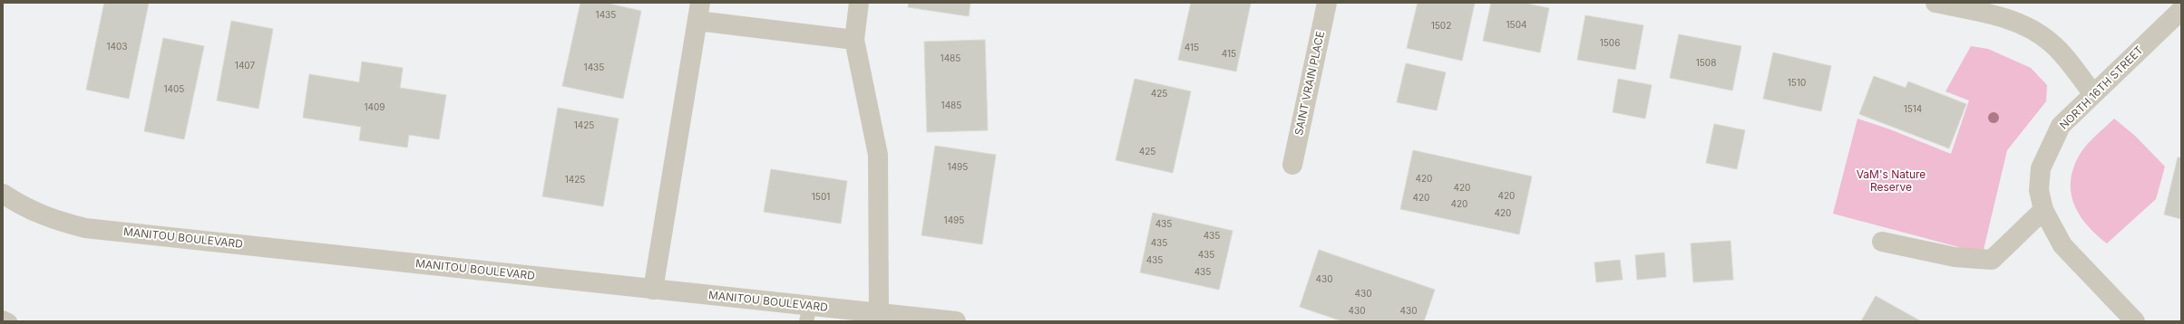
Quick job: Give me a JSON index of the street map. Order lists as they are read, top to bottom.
{
  "streets": {
    "street": ["SAINT VRAIN PLACE", "NORTH 16TH STREET", "MANITOU BOULEVARD"]
  },
  "parks": ["VaM's Nature Reserve"],
  "house_numbers": [
    "1435",
    "1504",
    "1502",
    "1506",
    "1403",
    "415",
    "415",
    "1485",
    "1508",
    "1407",
    "1435",
    "1510",
    "1405",
    "425",
    "1485",
    "1409",
    "1514",
    "1425",
    "425",
    "1495",
    "420",
    "1425",
    "420",
    "420",
    "1501",
    "420",
    "420",
    "420",
    "1495",
    "435",
    "435",
    "435",
    "435",
    "435",
    "435",
    "430",
    "430",
    "430",
    "430"
  ]
}
